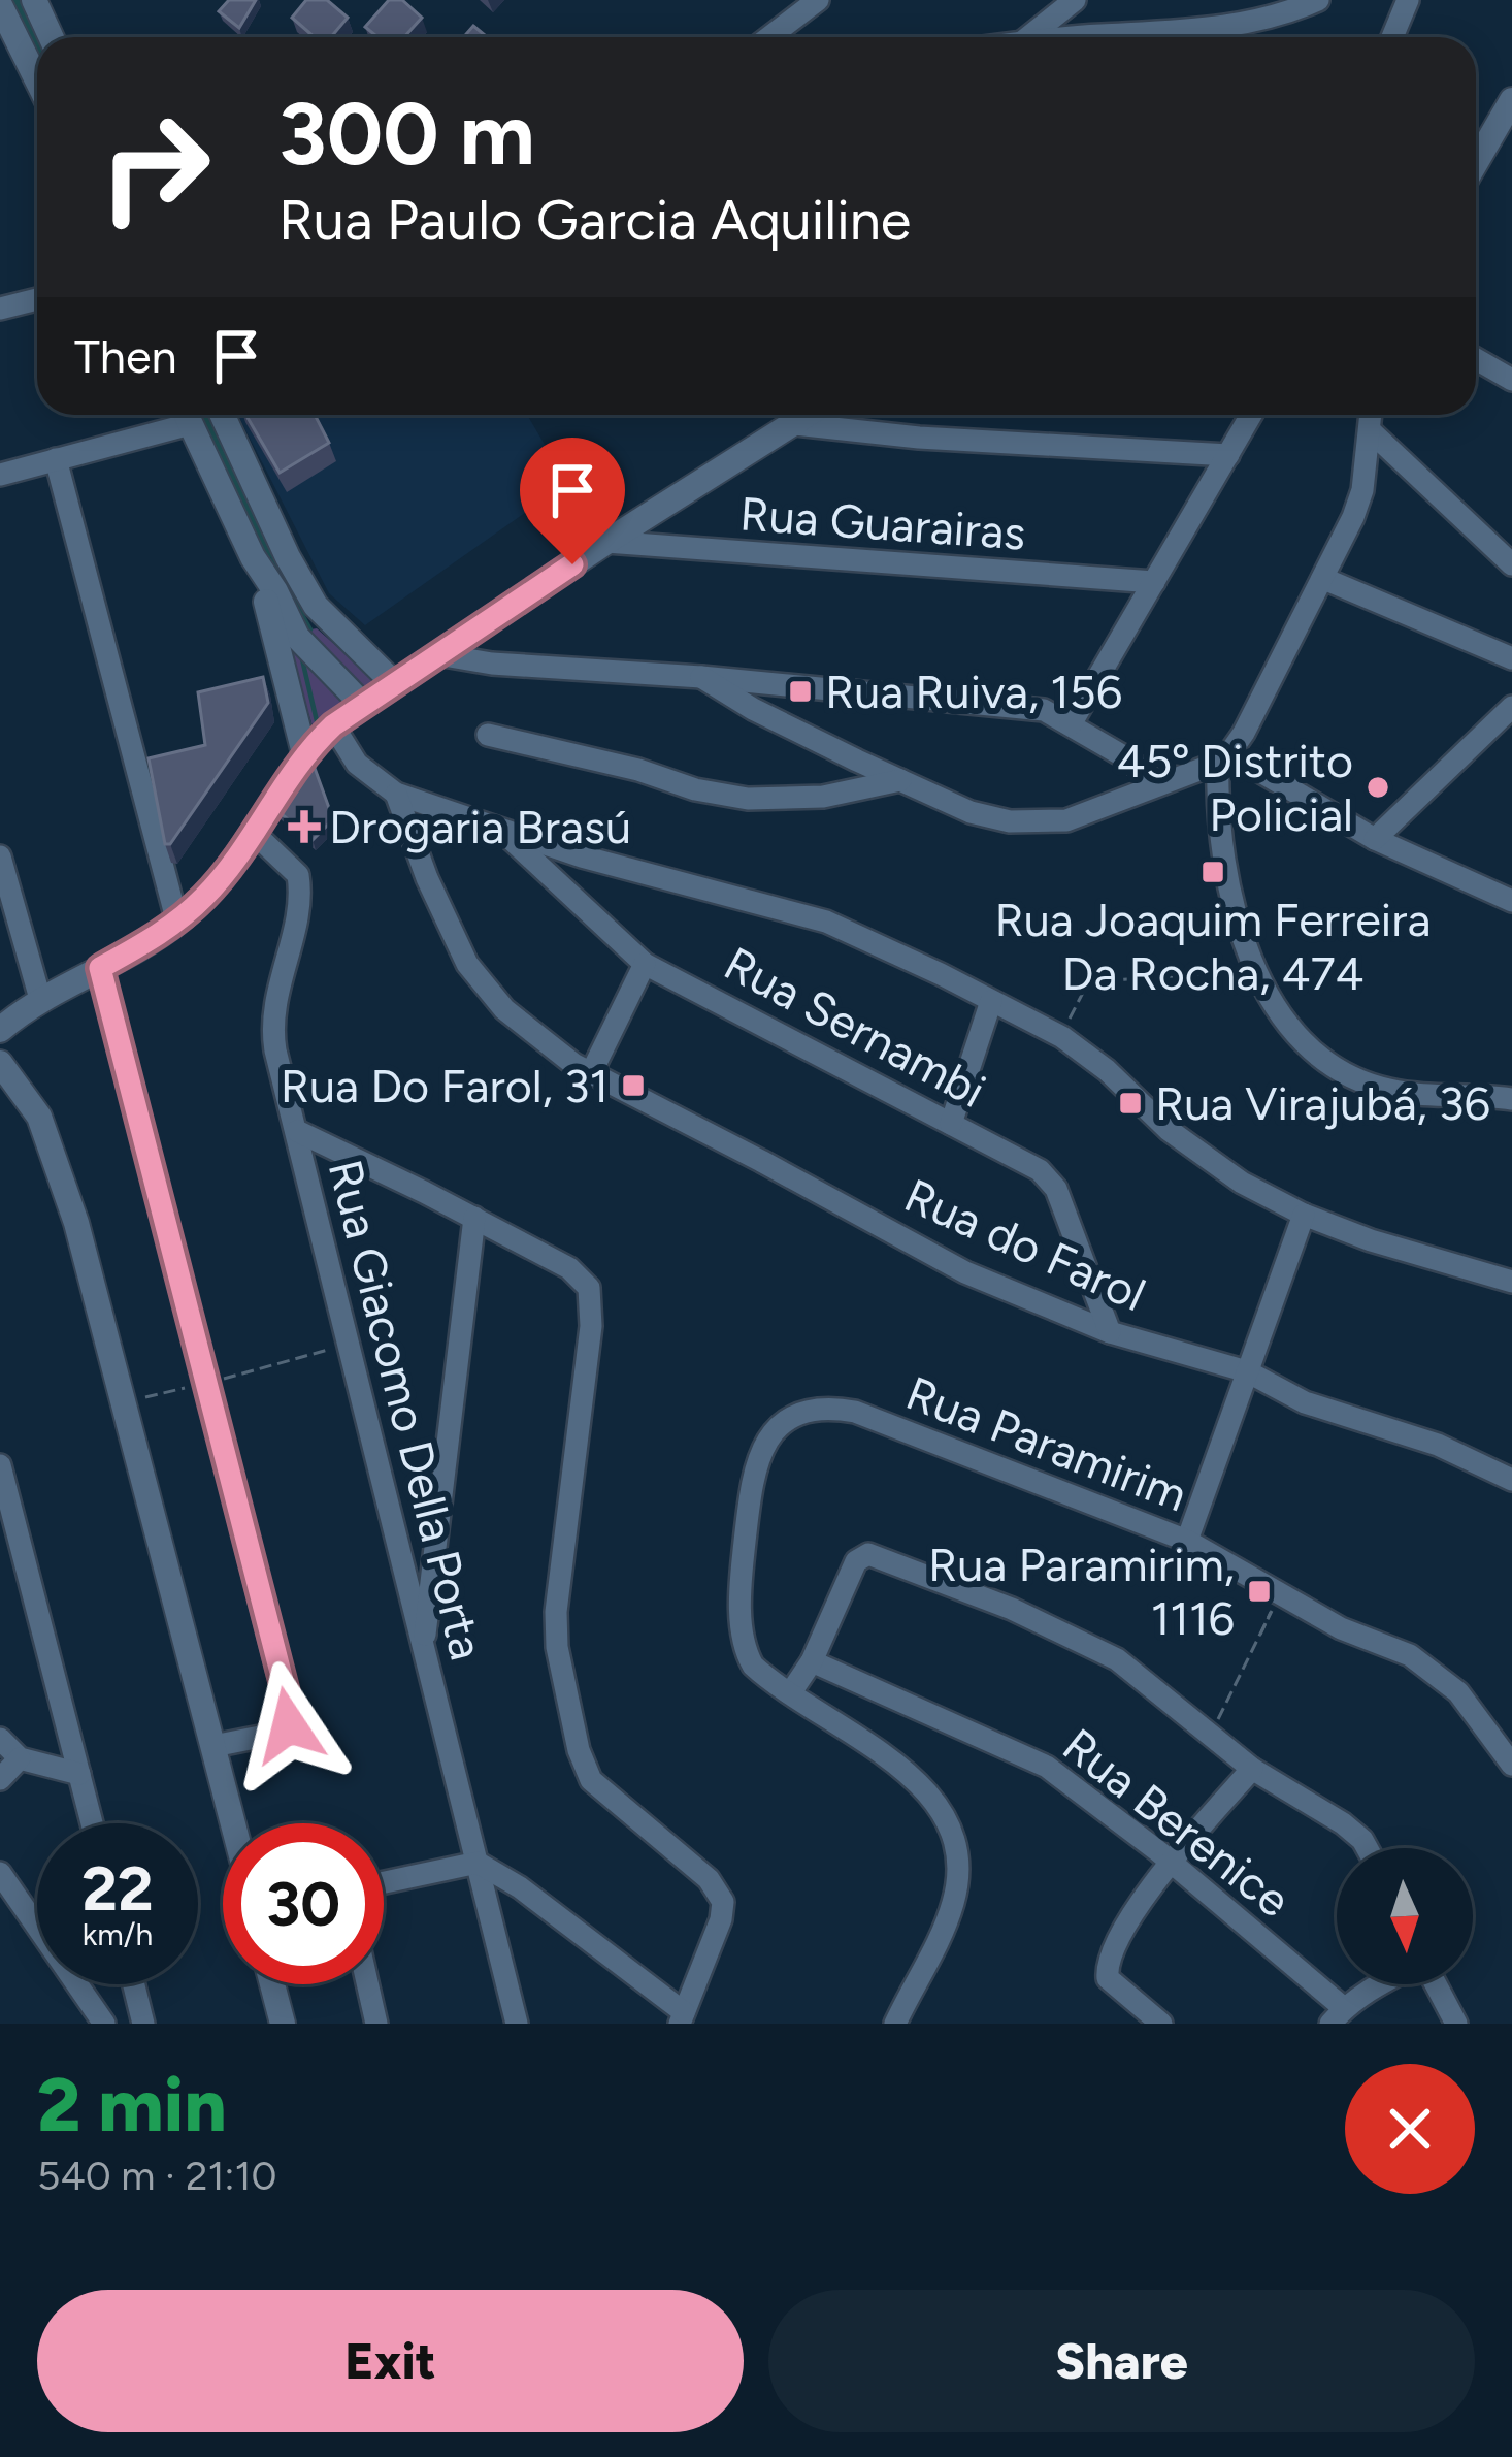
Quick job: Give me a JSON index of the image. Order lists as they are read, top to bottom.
{
  "streets": {
    "street": [
      "Rua Guarairas",
      "Rua Sernambi",
      "Rua do Farol",
      "Rua Giacomo Della Porta",
      "Rua Paramirim",
      "Rua Berenice"
    ]
  },
  "crossings": [
    ["Rua Sernambi", "Rua do Farol"]
  ],
  "places": {
    "transit": [
      "Rua Ruiva, 156",
      "Rua Joaquim Ferreira Da Rocha, 474",
      "Rua Do Farol, 31",
      "Rua Virajubá, 36",
      "Rua Paramirim, 1116"
    ],
    "other": ["45º Distrito Policial"],
    "health": ["Drogaria Brasú"]
  },
  "north": "bottom",
  "page": {
    "turn": ["300 m", "Rua Paulo Garcia Aquiline"],
    "then": "Then",
    "speed": "22 km/h",
    "limit": "30",
    "heading": ["2 min", "540 m · 21:10"],
    "buttons": ["Exit", "Share"]
  }
}
